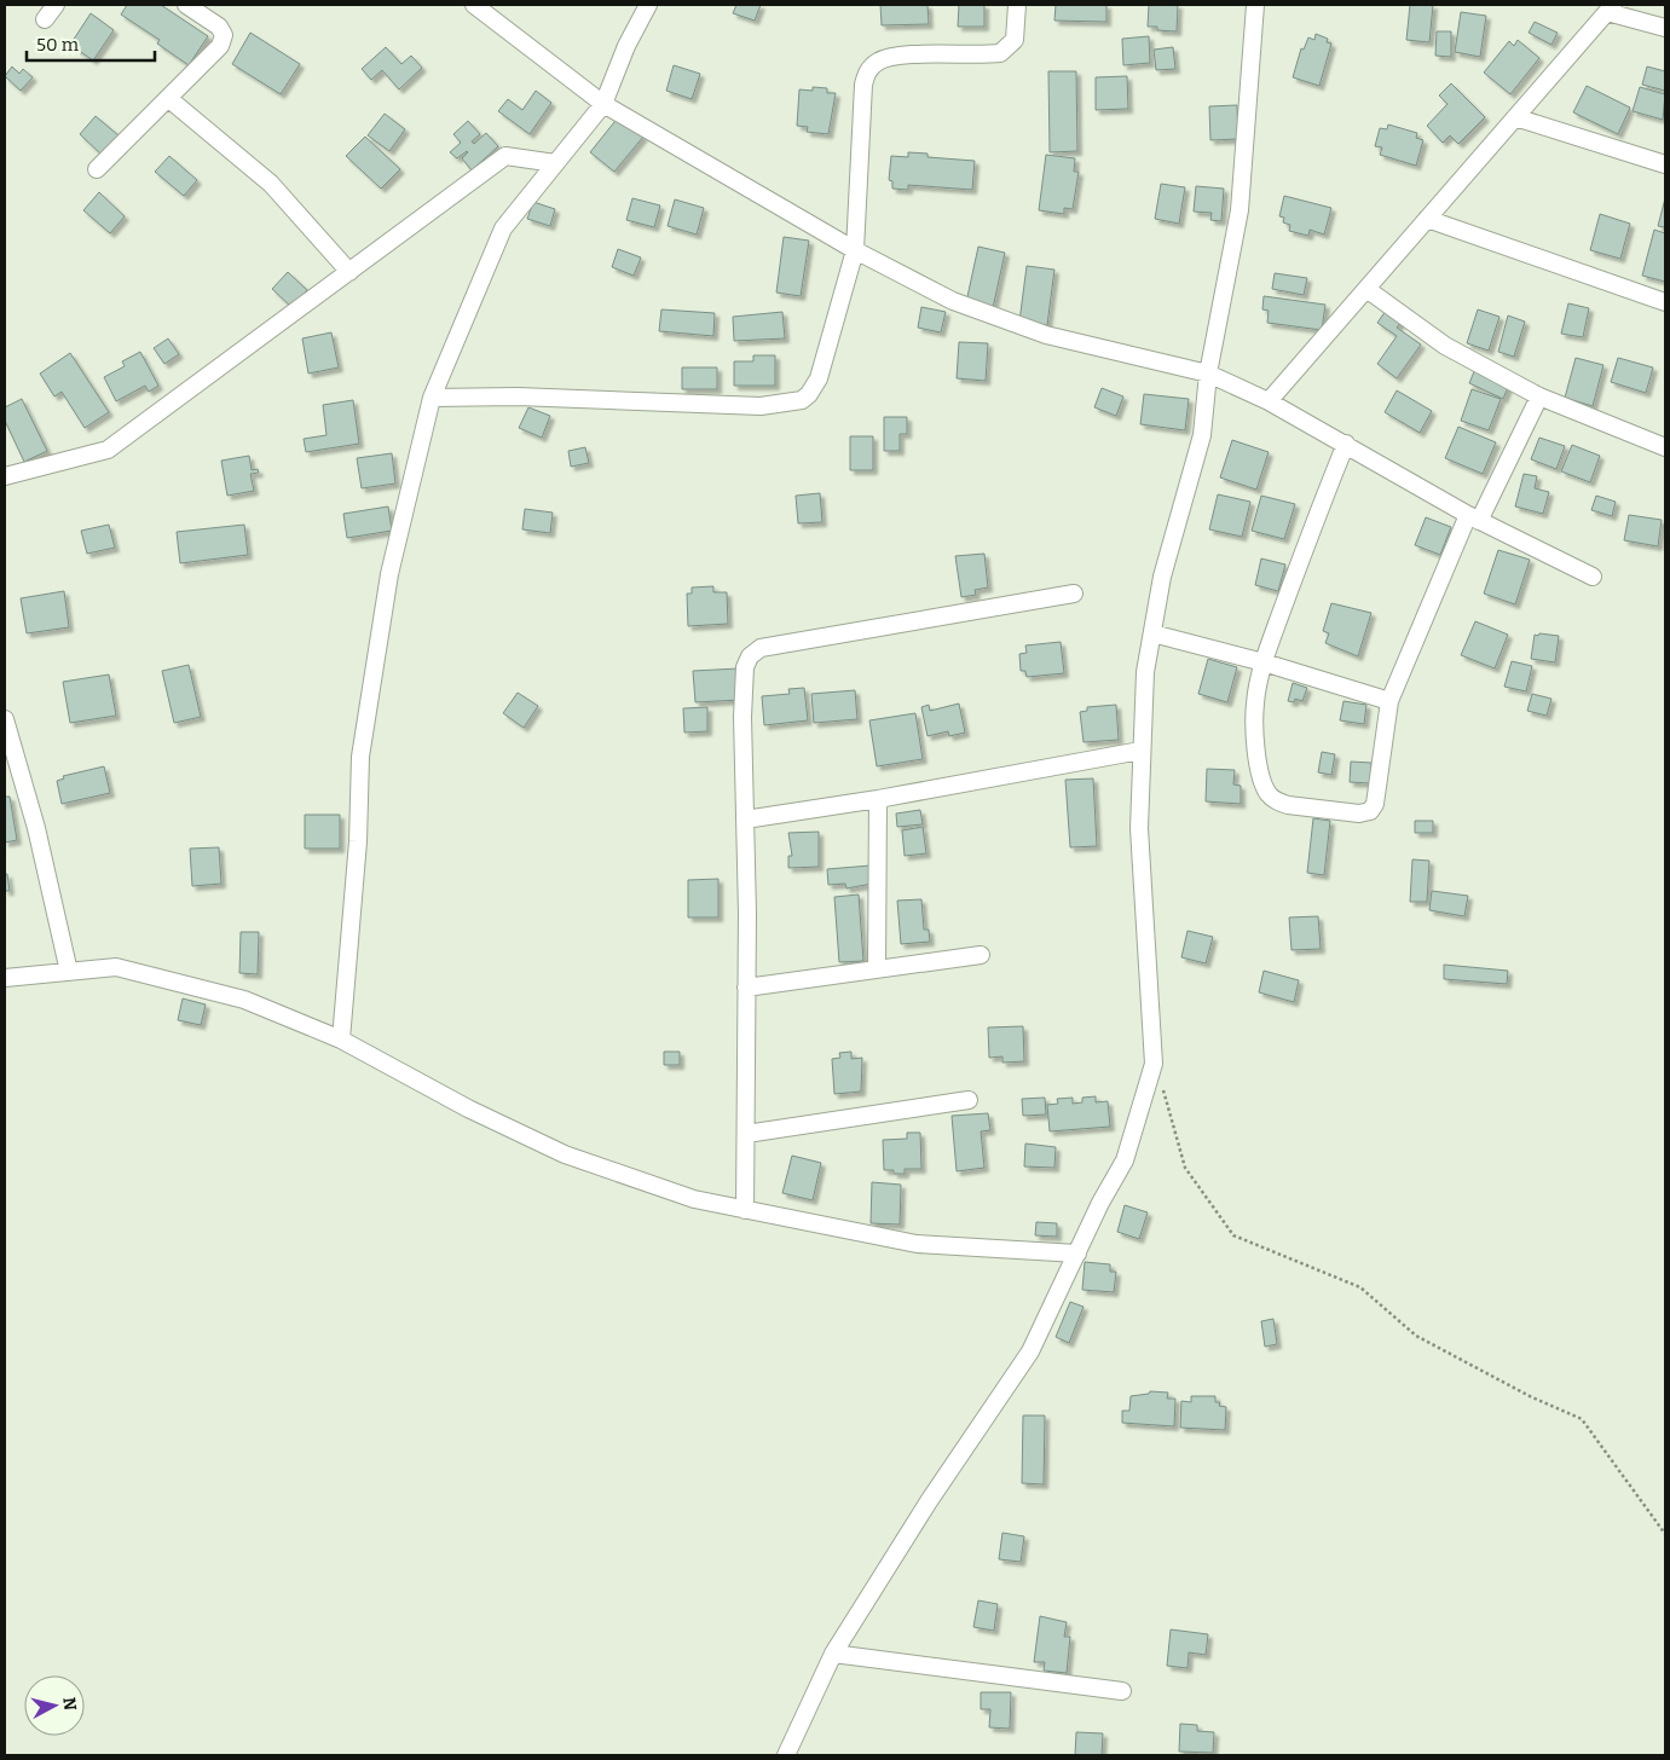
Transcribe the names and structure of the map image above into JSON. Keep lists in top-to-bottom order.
{
  "scale_bar": "50 m",
  "north": "right"
}
